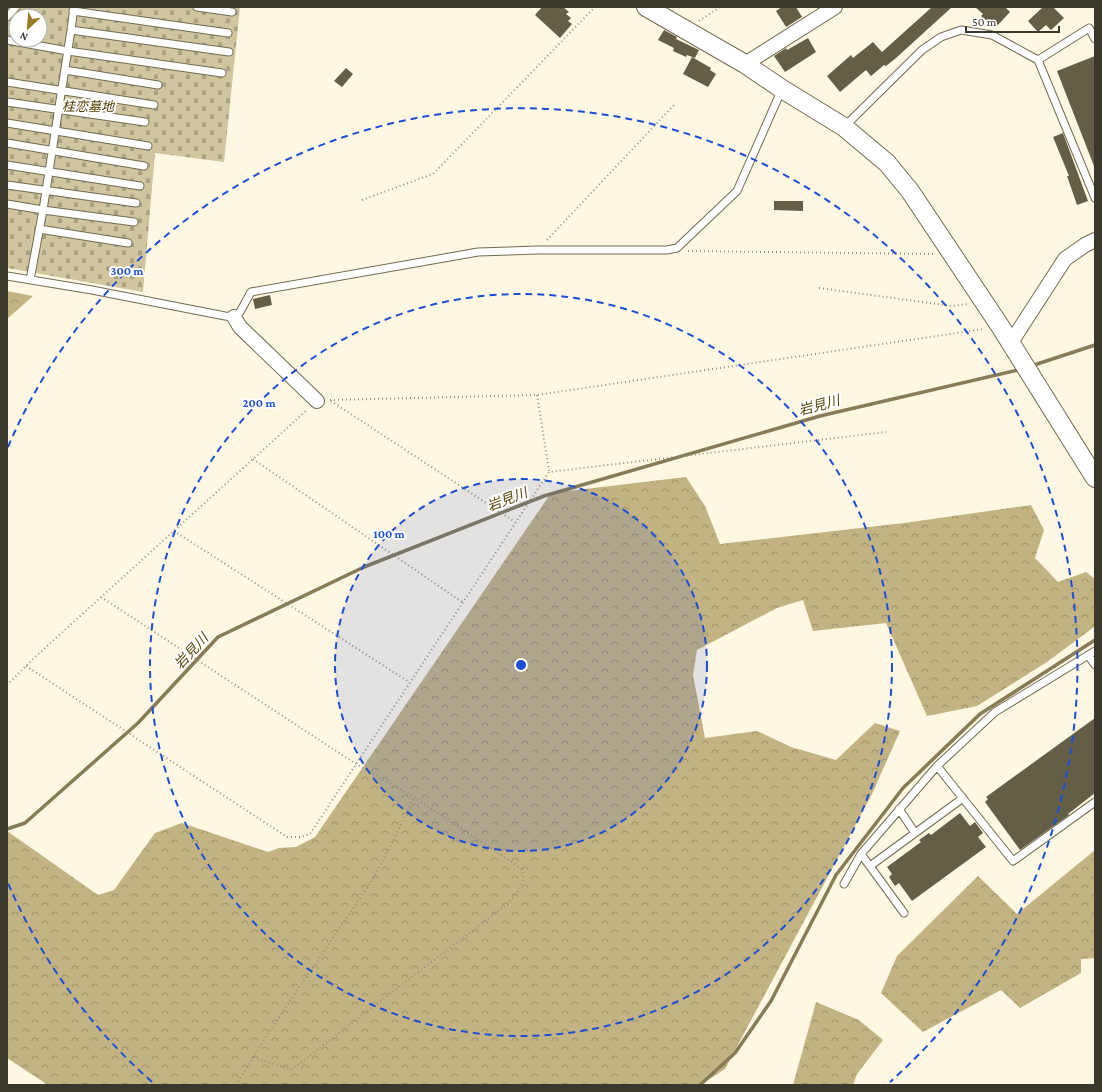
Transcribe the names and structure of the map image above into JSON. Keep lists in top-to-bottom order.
{
  "water": ["岩見川"],
  "parks": ["桂恋墓地"],
  "scale_bar": "50 m",
  "north": "bottom left",
  "rings": ["300 m", "200 m", "100 m"]
}
